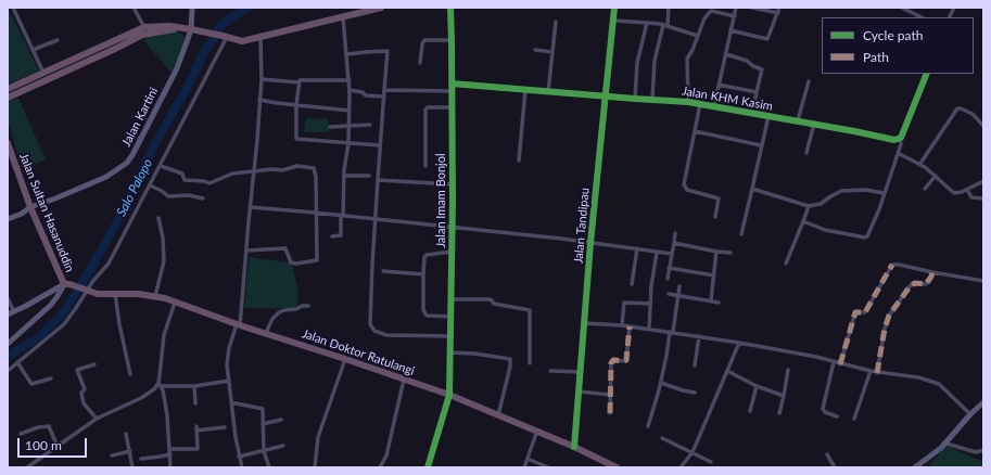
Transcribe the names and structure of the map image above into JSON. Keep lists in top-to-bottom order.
{
  "streets": {
    "highway": ["Jalan Sultan Hasanuddin", "Jalan Doktor Ratulangi"],
    "street": [
      "Jalan KHM Kasim",
      "Jalan Kartini",
      "Jalan Imam Bonjol",
      "Jalan Tandipau"
    ]
  },
  "crossings": [
    ["Jalan KHM Kasim", "Jalan Imam Bonjol"],
    ["Jalan KHM Kasim", "Jalan Tandipau"],
    ["Jalan Kartini", "Jalan Sultan Hasanuddin"],
    ["Jalan Imam Bonjol", "Jalan Doktor Ratulangi"],
    ["Jalan Sultan Hasanuddin", "Jalan Doktor Ratulangi"],
    ["Jalan Tandipau", "Jalan Doktor Ratulangi"]
  ],
  "water": ["Salo Palopo"],
  "legend": ["Cycle path", "Path"],
  "scale_bar": "100 m"
}
